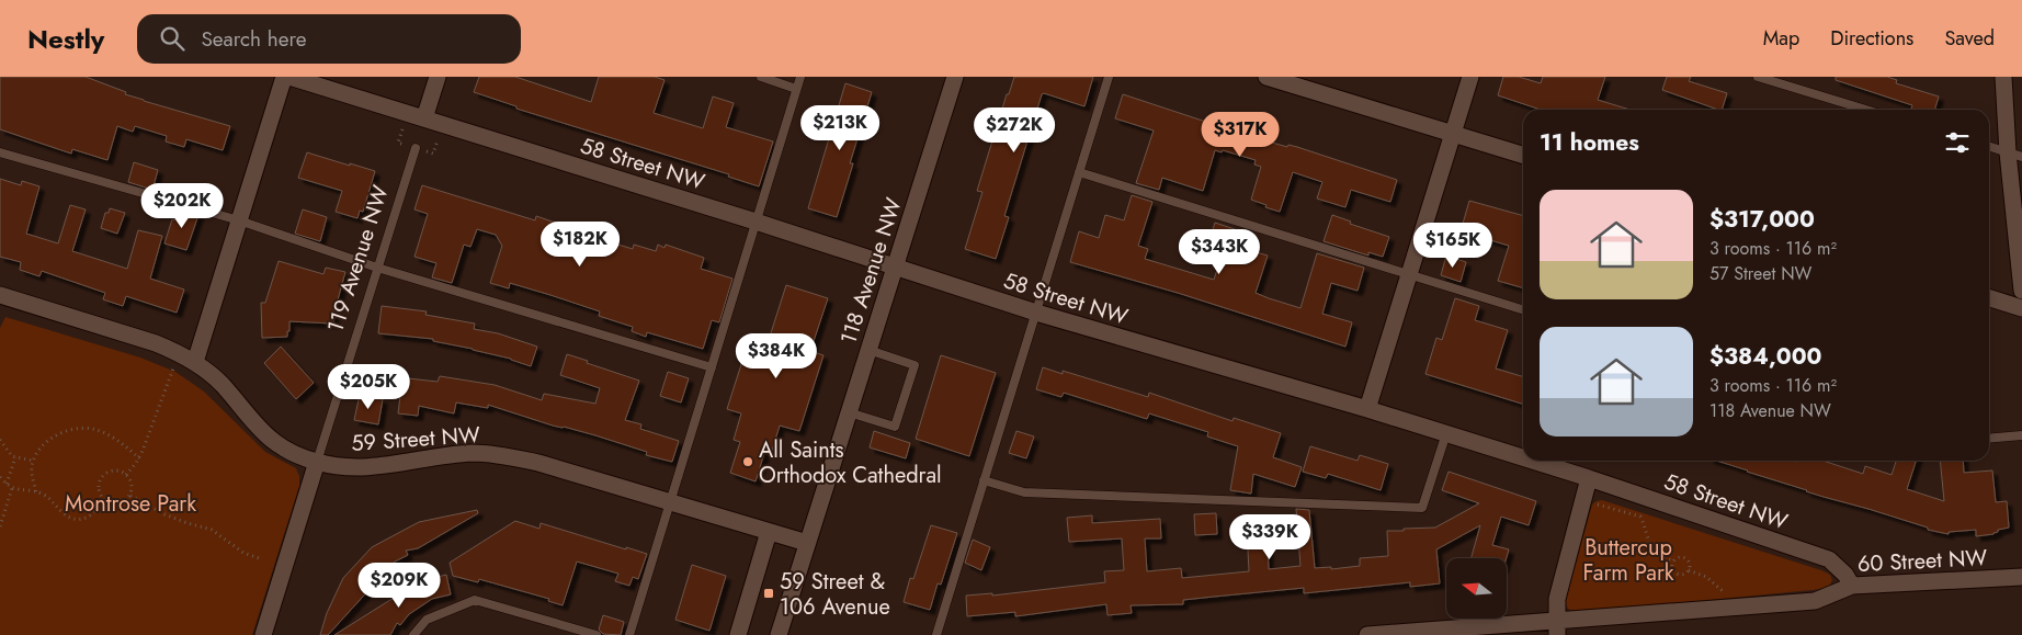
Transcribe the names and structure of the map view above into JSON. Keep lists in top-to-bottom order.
{
  "streets": {
    "street": [
      "58 Street NW",
      "119 Avenue NW",
      "118 Avenue NW",
      "59 Street NW",
      "60 Street NW"
    ]
  },
  "crossings": [
    ["58 Street NW", "118 Avenue NW"],
    ["58 Street NW", "60 Street NW"],
    ["119 Avenue NW", "59 Street NW"],
    ["118 Avenue NW", "59 Street NW"]
  ],
  "parks": ["Montrose Park", "Buttercup Farm Park"],
  "places": {
    "other": ["All Saints Orthodox Cathedral"],
    "transit": ["59 Street & 106 Avenue"]
  },
  "north": "left",
  "page": {
    "header": "Nestly",
    "search": "Search here",
    "nav": ["Map", "Directions", "Saved"],
    "price": [
      "$213K",
      "$272K",
      "$317K",
      "$202K",
      "$182K",
      "$165K",
      "$343K",
      "$384K",
      "$205K",
      "$339K",
      "$209K"
    ],
    "heading": "11 homes",
    "list": [
      {
        "name": "$317,000",
        "note": "3 rooms · 116 m² · 57 Street NW"
      },
      {
        "name": "$384,000",
        "note": "3 rooms · 116 m² · 118 Avenue NW"
      }
    ]
  }
}
